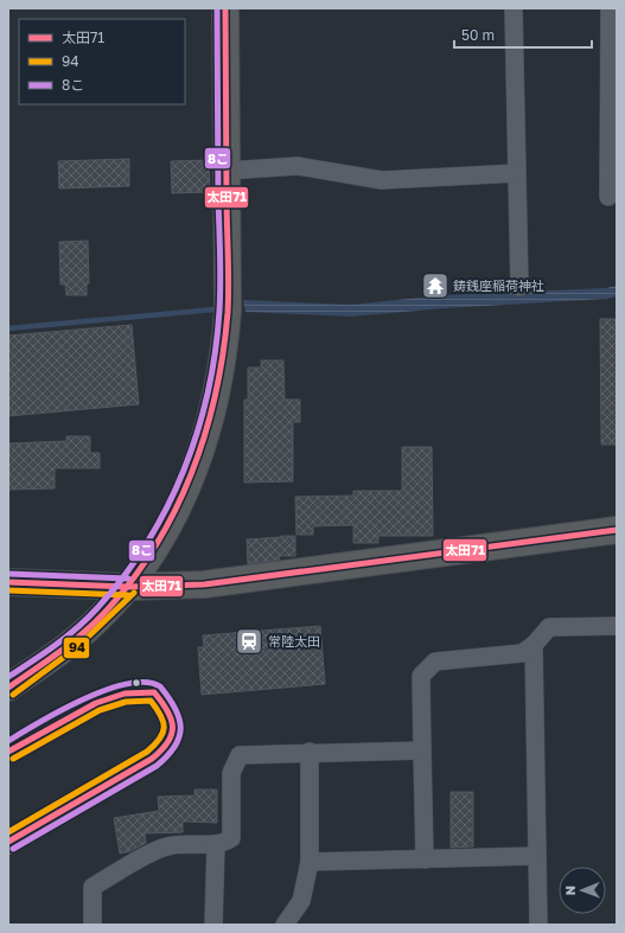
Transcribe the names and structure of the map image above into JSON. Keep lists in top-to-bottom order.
{
  "places": {
    "temple": ["鋳銭座稲荷神社"],
    "station": ["常陸太田"]
  },
  "lines": ["transit line 太田71", "transit line 8こ", "transit line 94"],
  "legend": ["太田71", "94", "8こ"],
  "scale_bar": "50 m",
  "north": "left"
}
